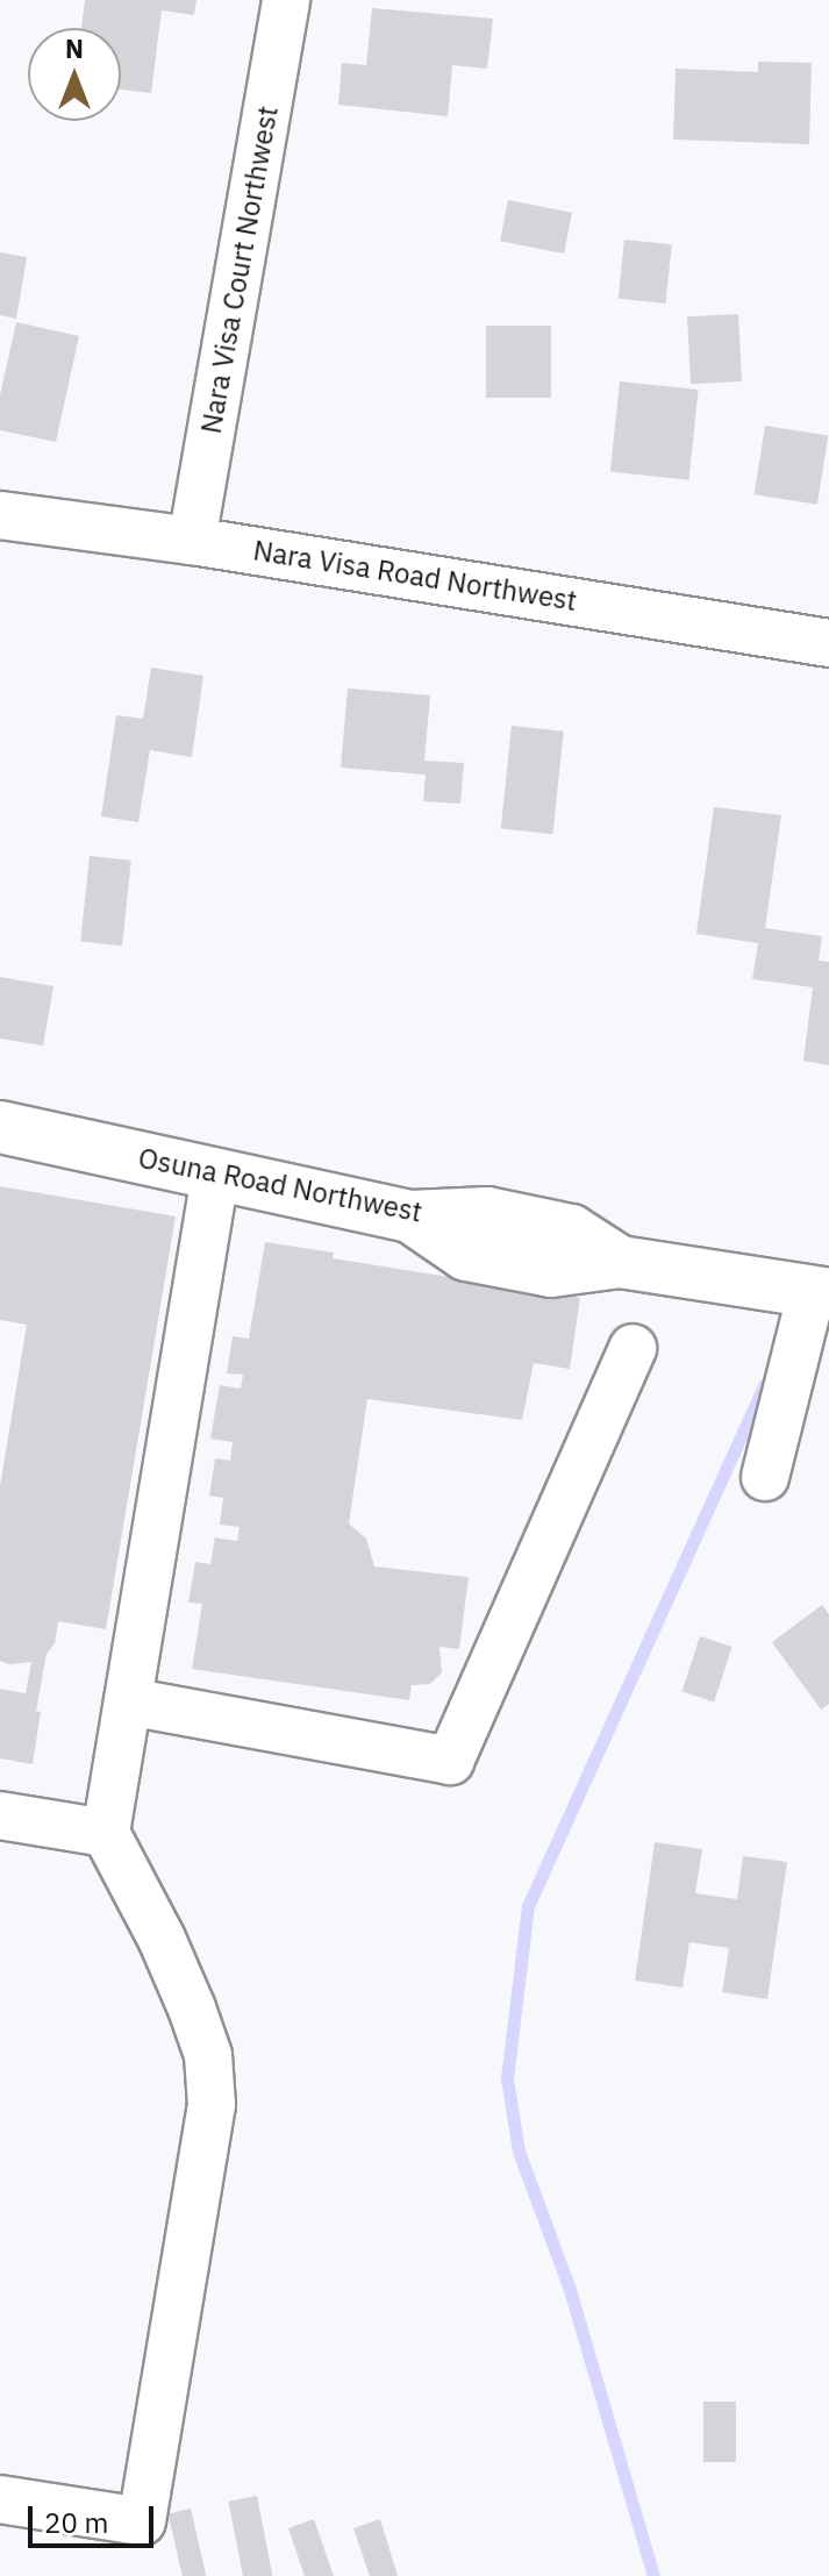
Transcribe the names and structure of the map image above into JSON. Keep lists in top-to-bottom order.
{
  "streets": {
    "main road": ["Osuna Road Northwest"],
    "street": ["Nara Visa Court Northwest", "Nara Visa Road Northwest"]
  },
  "crossings": [
    ["Nara Visa Court Northwest", "Nara Visa Road Northwest"]
  ],
  "scale_bar": "20 m",
  "north": "top"
}
